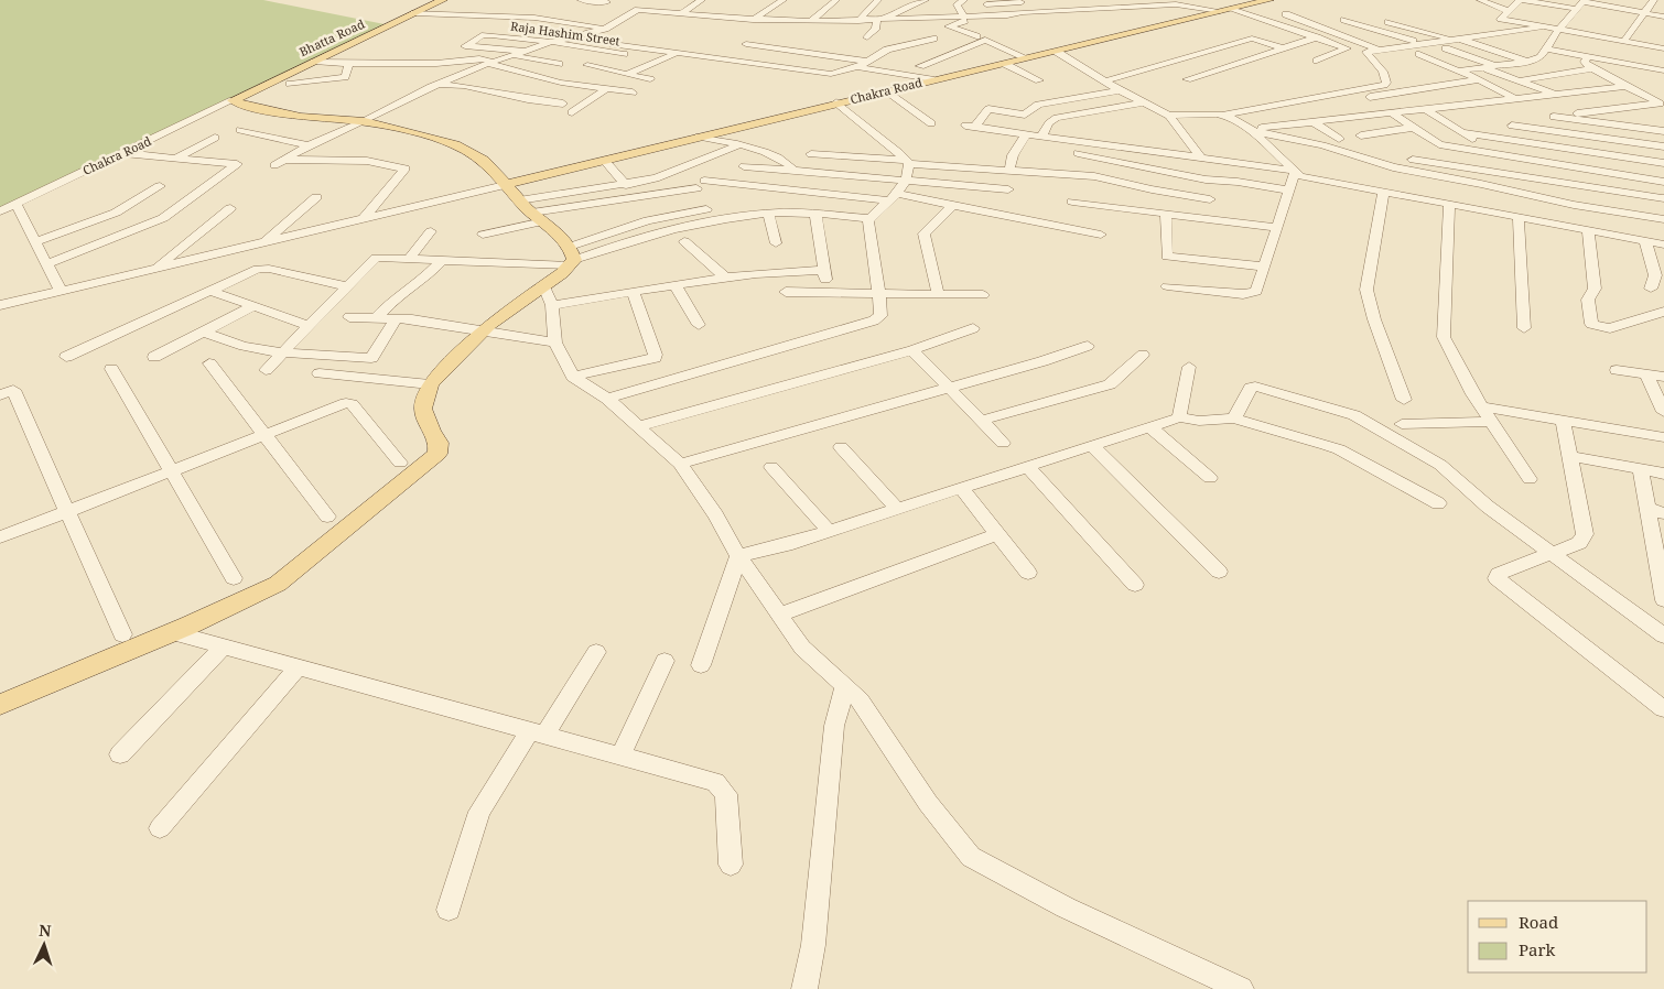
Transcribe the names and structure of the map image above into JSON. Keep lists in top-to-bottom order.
{
  "streets": {
    "main road": ["Bhatta Road", "Chakra Road"],
    "street": ["Raja Hashim Street"]
  },
  "crossings": [
    ["Bhatta Road", "Chakra Road"]
  ],
  "legend": ["Road", "Park"],
  "north": "top"
}
